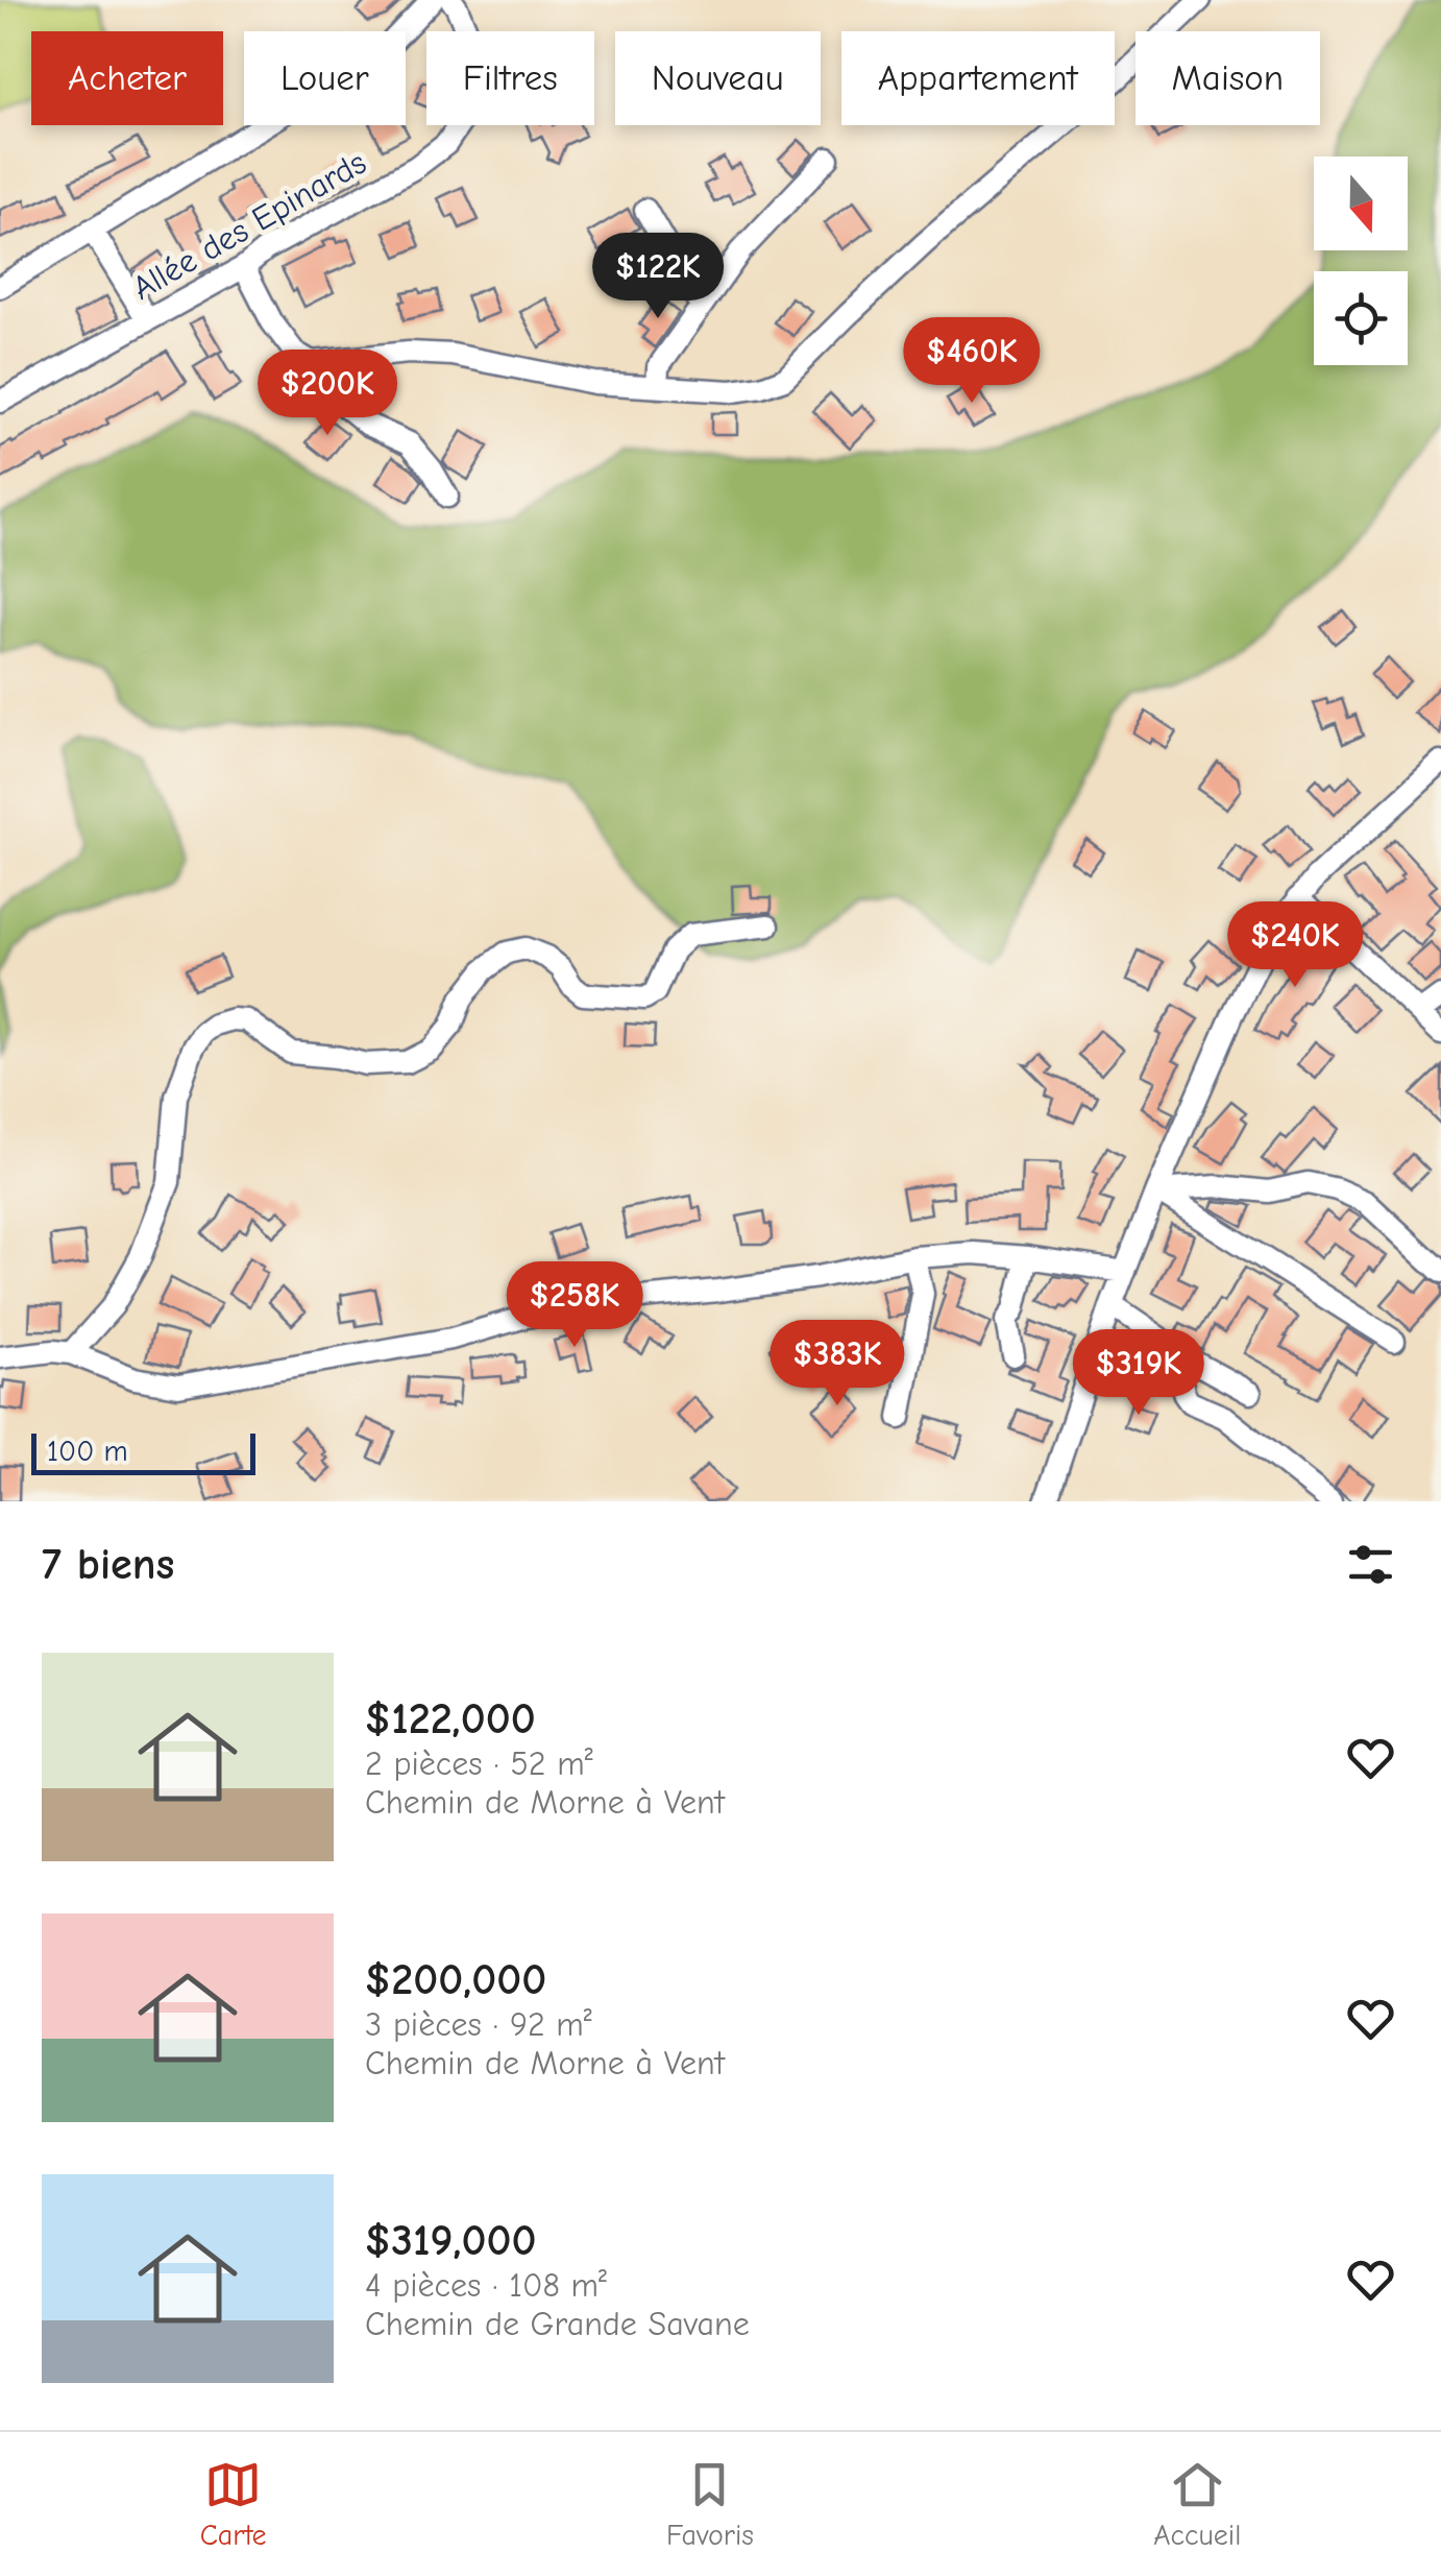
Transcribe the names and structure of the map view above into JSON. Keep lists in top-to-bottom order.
{
  "streets": {
    "street": ["Allée des Epinards"]
  },
  "scale_bar": "100 m",
  "north": "bottom",
  "page": {
    "chip": [
      "Acheter",
      "Louer",
      "Filtres",
      "Nouveau",
      "Appartement",
      "Maison"
    ],
    "price": [
      "$122K",
      "$460K",
      "$200K",
      "$240K",
      "$258K",
      "$383K",
      "$319K"
    ],
    "scale": "100 m",
    "heading": "7 biens",
    "list": [
      {
        "name": "$122,000",
        "note": "2 pièces · 52 m² · Chemin de Morne à Vent"
      },
      {
        "name": "$200,000",
        "note": "3 pièces · 92 m² · Chemin de Morne à Vent"
      },
      {
        "name": "$319,000",
        "note": "4 pièces · 108 m² · Chemin de Grande Savane"
      }
    ],
    "tabs": ["Carte", "Favoris", "Accueil"]
  }
}
